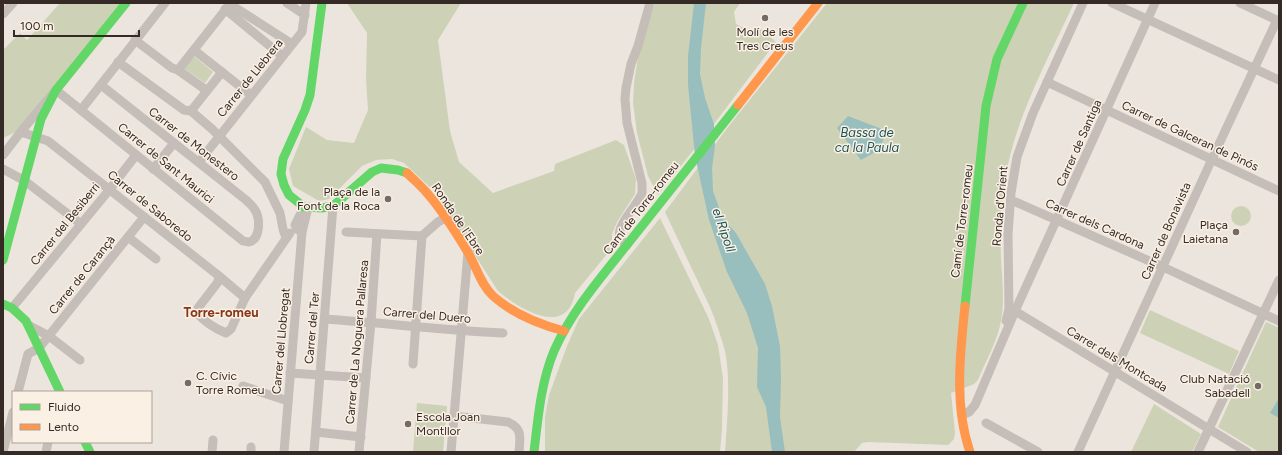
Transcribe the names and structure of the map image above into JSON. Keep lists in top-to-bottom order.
{
  "streets": {
    "street": [
      "Carrer de Llebrera",
      "Carrer de Galceran de Pinós",
      "Carrer de Santiga",
      "Carrer de Monestero",
      "Carrer de Sant Maurici",
      "Carrer de Saboredo",
      "Ronda d'Orient",
      "Camí de Torre-romeu",
      "Ronda de l'Ebre",
      "Carrer del Besiberri",
      "Carrer dels Cardona",
      "Carrer de Bonavista",
      "Carrer de Carançà",
      "Carrer del Duero",
      "Carrer del Ter",
      "Carrer del Llobregat",
      "Carrer de La Noguera Pallaresa",
      "Carrer dels Montcada"
    ]
  },
  "crossings": [
    ["Carrer de Llebrera", "Carrer de Monestero"],
    ["Carrer de Galceran de Pinós", "Carrer de Santiga"],
    ["Carrer de Galceran de Pinós", "Ronda d'Orient"],
    ["Carrer de Galceran de Pinós", "Carrer de Bonavista"],
    ["Carrer de Santiga", "Ronda d'Orient"],
    ["Carrer de Santiga", "Camí de Torre-romeu"],
    ["Carrer de Santiga", "Carrer dels Cardona"],
    ["Carrer de Santiga", "Carrer dels Montcada"],
    ["Carrer de Monestero", "Carrer de Sant Maurici"],
    ["Carrer de Sant Maurici", "Carrer del Besiberri"],
    ["Carrer de Saboredo", "Carrer del Besiberri"],
    ["Carrer de Saboredo", "Carrer de Carançà"],
    ["Ronda d'Orient", "Carrer dels Cardona"],
    ["Camí de Torre-romeu", "Ronda de l'Ebre"],
    ["Ronda de l'Ebre", "Carrer del Ter"],
    ["Carrer dels Cardona", "Carrer de Bonavista"],
    ["Carrer de Bonavista", "Carrer dels Montcada"],
    ["Carrer del Duero", "Carrer del Ter"],
    ["Carrer del Duero", "Carrer de La Noguera Pallaresa"]
  ],
  "districts": ["Torre-romeu"],
  "water": ["Bassa de ca la Paula", "el Ripoll"],
  "places": [
    "Molí de les Tres Creus",
    "Plaça de la Font de la Roca",
    "Plaça Laietana",
    "C. Cívic Torre Romeu",
    "Club Natació Sabadell",
    "Escola Joan Montllor"
  ],
  "legend": ["Fluido", "Lento"],
  "scale_bar": "100 m"
}
